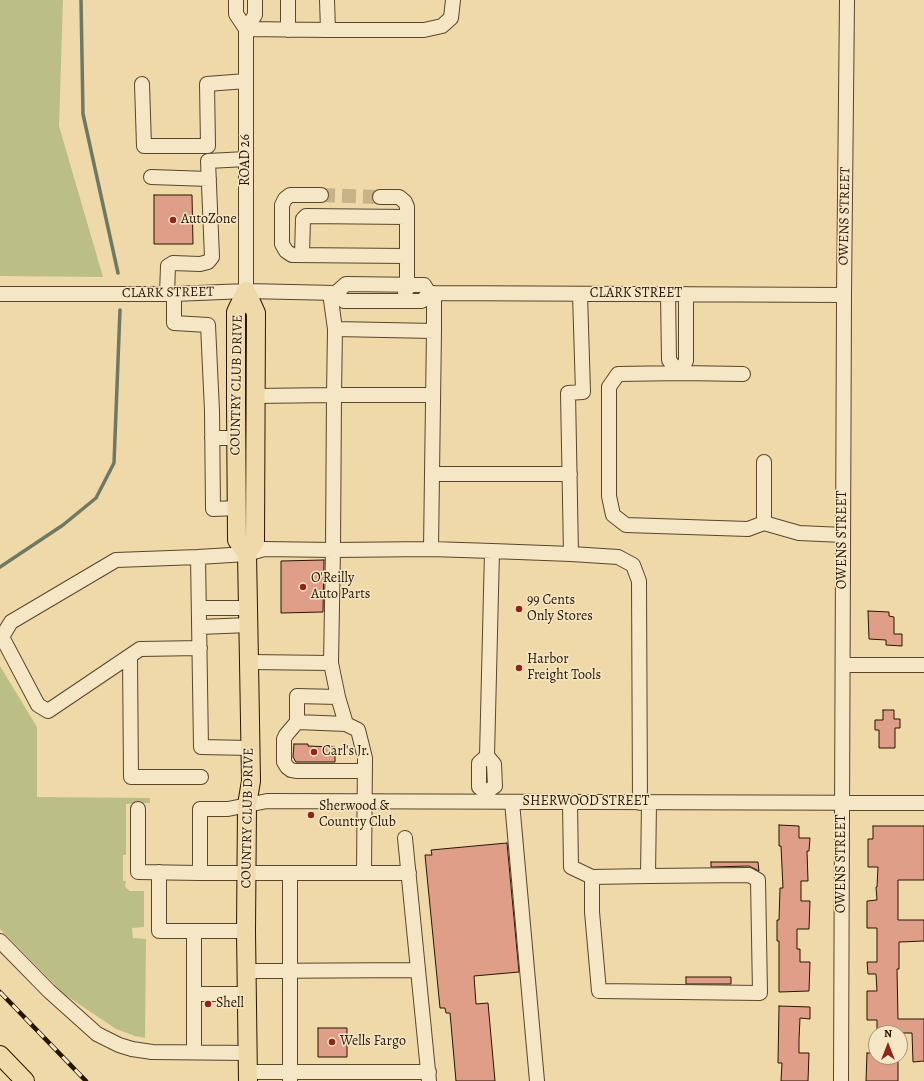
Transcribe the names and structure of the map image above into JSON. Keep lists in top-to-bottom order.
{
  "streets": {
    "main road": ["COUNTRY CLUB DRIVE"],
    "street": [
      "ROAD 26",
      "OWENS STREET",
      "CLARK STREET",
      "SHERWOOD STREET"
    ]
  },
  "crossings": [
    ["ROAD 26", "CLARK STREET"],
    ["ROAD 26", "COUNTRY CLUB DRIVE"],
    ["OWENS STREET", "CLARK STREET"],
    ["OWENS STREET", "SHERWOOD STREET"],
    ["CLARK STREET", "COUNTRY CLUB DRIVE"],
    ["COUNTRY CLUB DRIVE", "SHERWOOD STREET"]
  ],
  "places": [
    "AutoZone",
    "O'Reilly Auto Parts",
    "99 Cents Only Stores",
    "Harbor Freight Tools",
    "Carl's Jr.",
    "Sherwood & Country Club",
    "Shell",
    "Wells Fargo"
  ],
  "north": "top"
}
